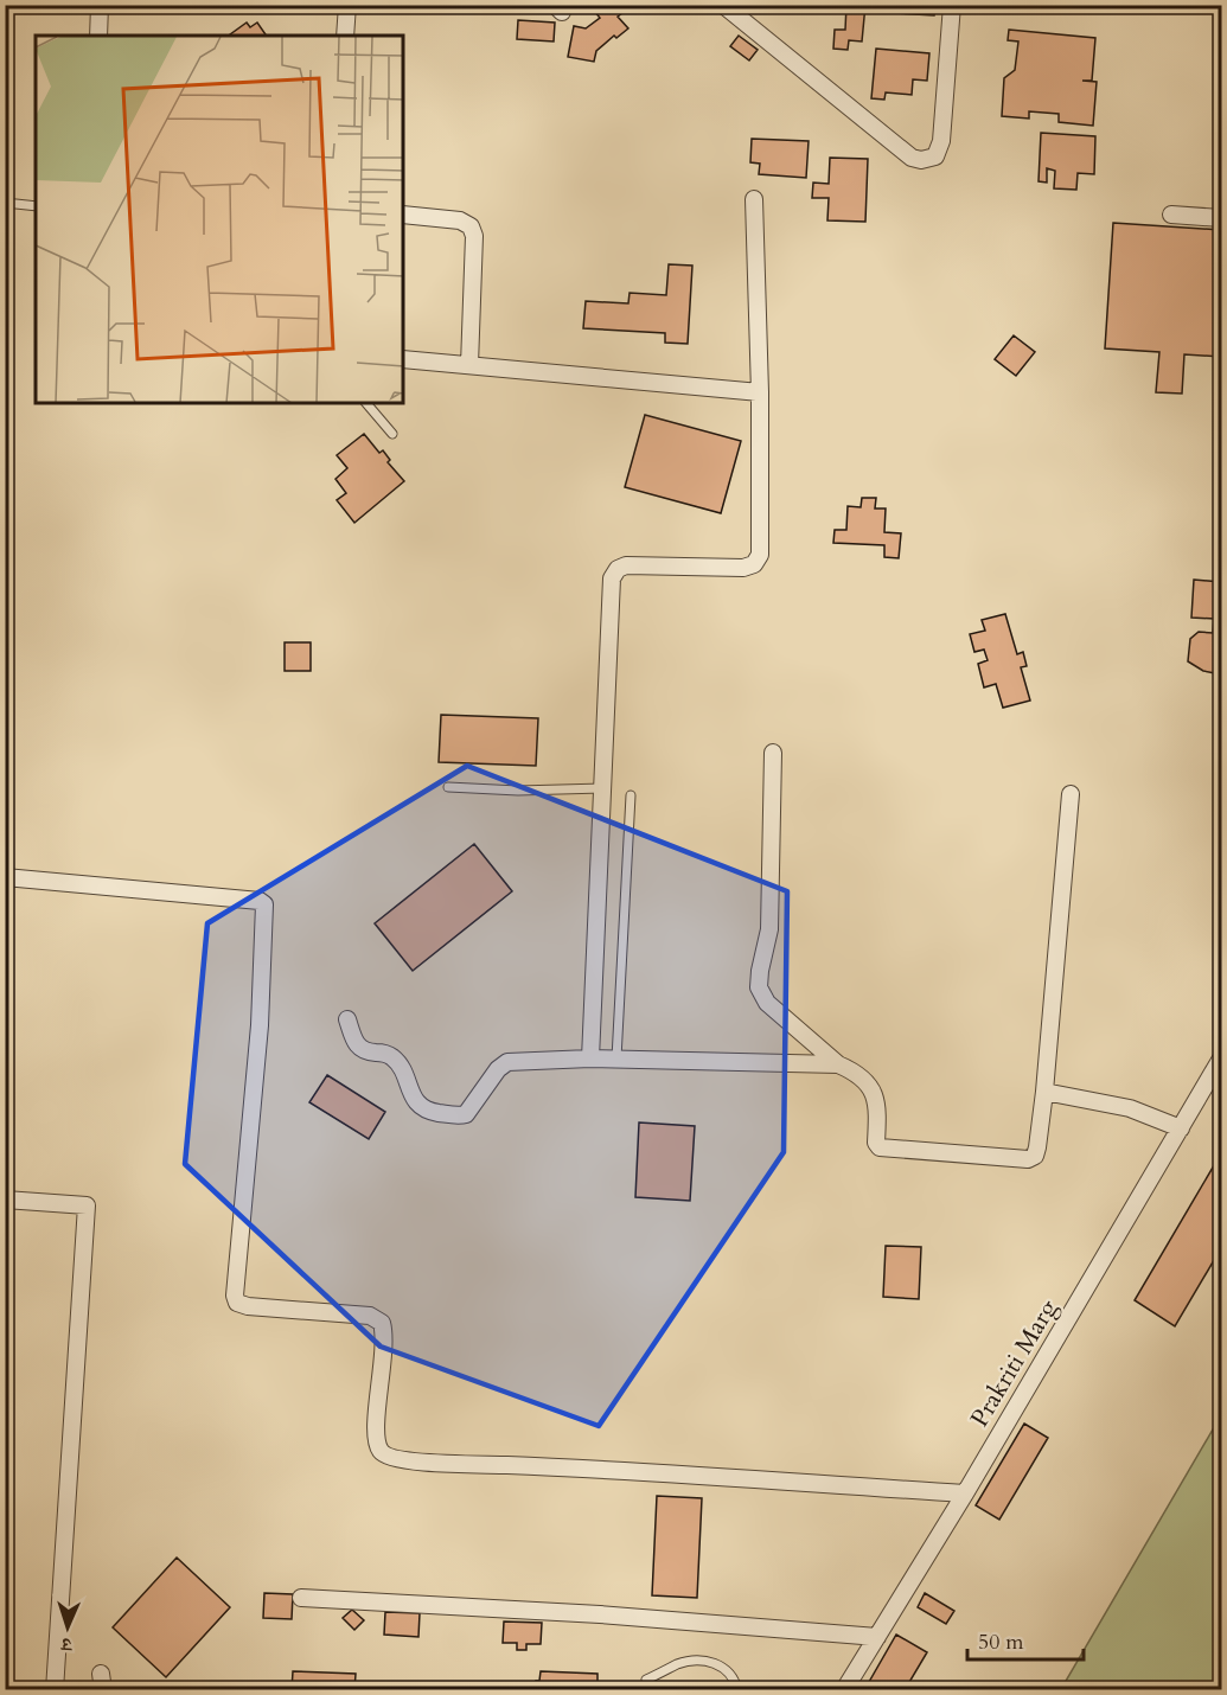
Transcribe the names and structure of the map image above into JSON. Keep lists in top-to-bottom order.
{
  "streets": {
    "street": ["Prakriti Marg"]
  },
  "scale_bar": "50 m",
  "north": "bottom"
}
